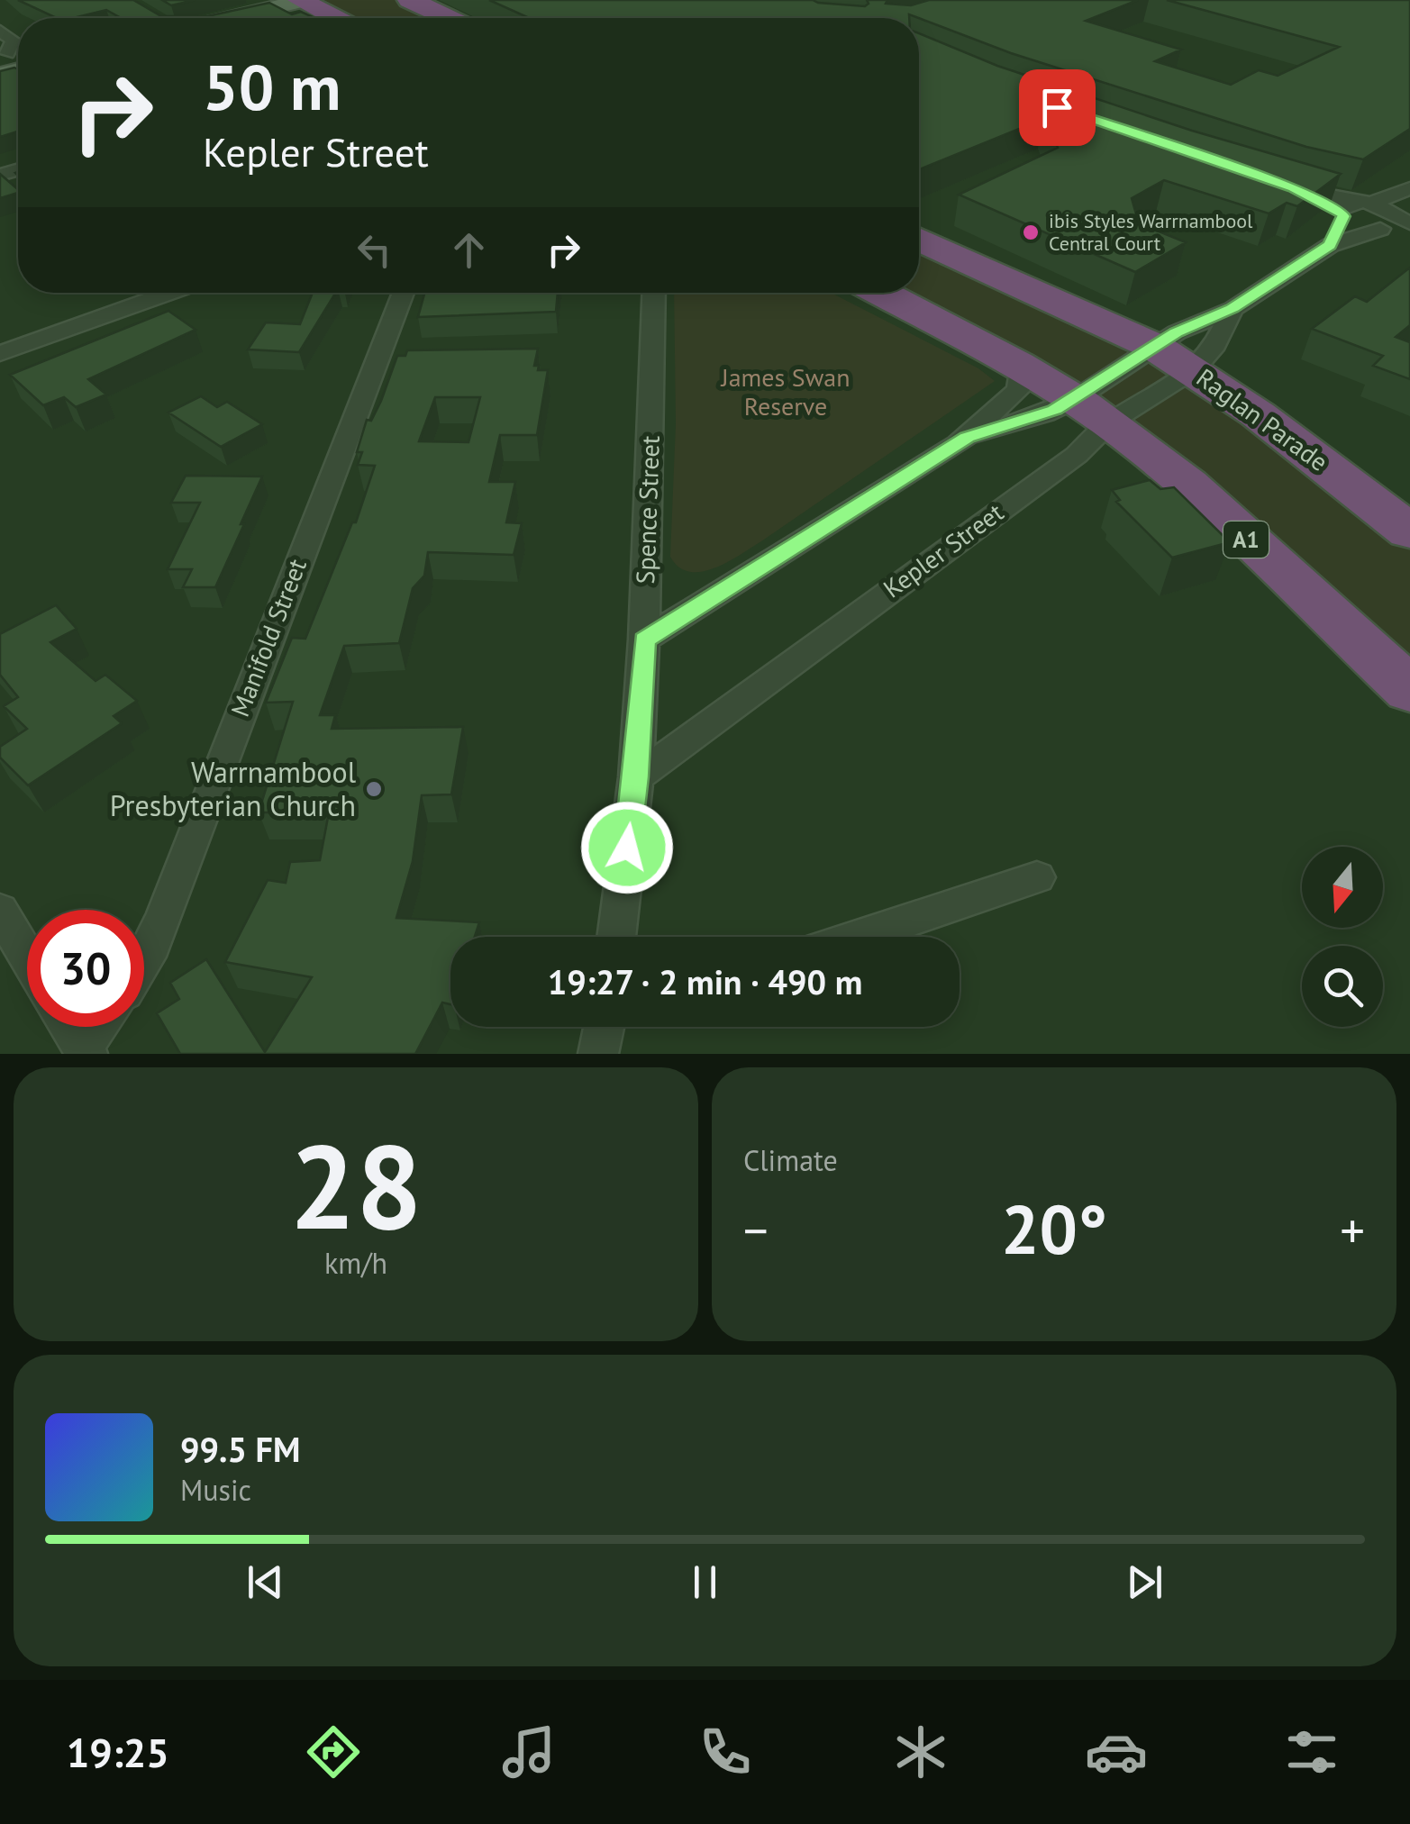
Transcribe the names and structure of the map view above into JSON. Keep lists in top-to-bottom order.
{
  "streets": {
    "highway": ["Raglan Parade", "A1"],
    "street": ["Spence Street", "Kepler Street", "Manifold Street"]
  },
  "crossings": [
    ["Raglan Parade", "Kepler Street"],
    ["Spence Street", "Kepler Street"],
    ["A1", "Kepler Street"]
  ],
  "parks": ["James Swan Reserve"],
  "places": ["ibis Styles Warrnambool Central Court", "Warrnambool Presbyterian Church"],
  "north": "bottom",
  "page": {
    "turn": ["50 m", "Kepler Street"],
    "limit": "30",
    "trip": "19:27 · 2 min · 490 m",
    "tile": [
      ["28", "km/h"],
      "Climate"
    ],
    "heat": ["−", "20°", "+"],
    "song": ["99.5 FM", "Music"],
    "tabs": "19:25"
  }
}
